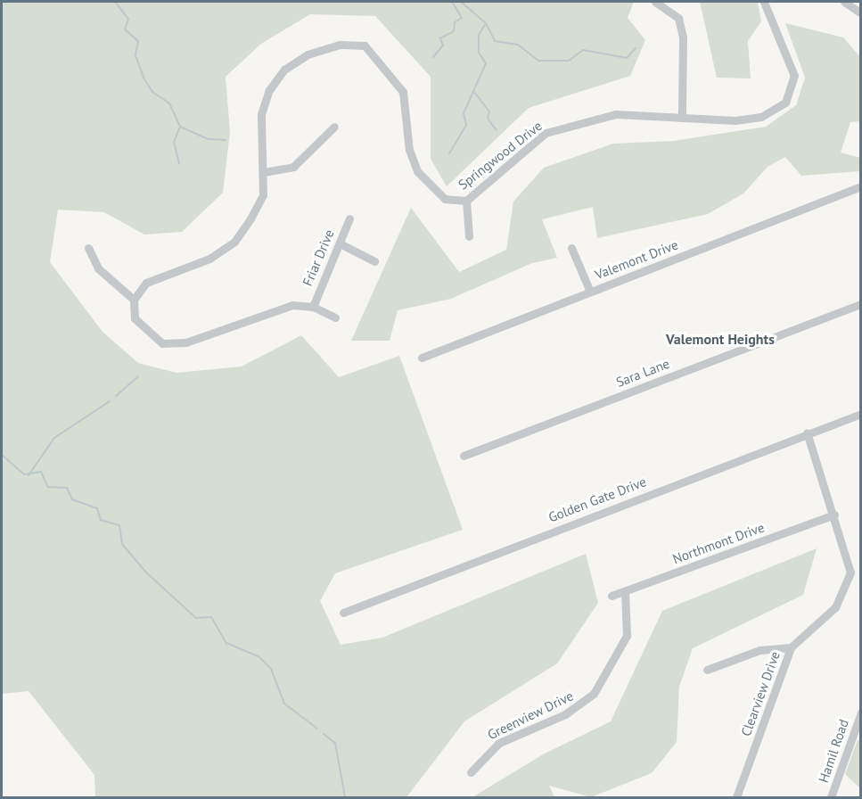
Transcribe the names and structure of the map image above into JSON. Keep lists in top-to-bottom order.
{
  "streets": {
    "street": [
      "Springwood Drive",
      "Friar Drive",
      "Valemont Drive",
      "Sara Lane",
      "Golden Gate Drive",
      "Northmont Drive",
      "Clearview Drive",
      "Greenview Drive",
      "Hamil Road"
    ]
  },
  "crossings": [
    ["Northmont Drive", "Greenview Drive"]
  ],
  "districts": ["Valemont Heights"]
}
